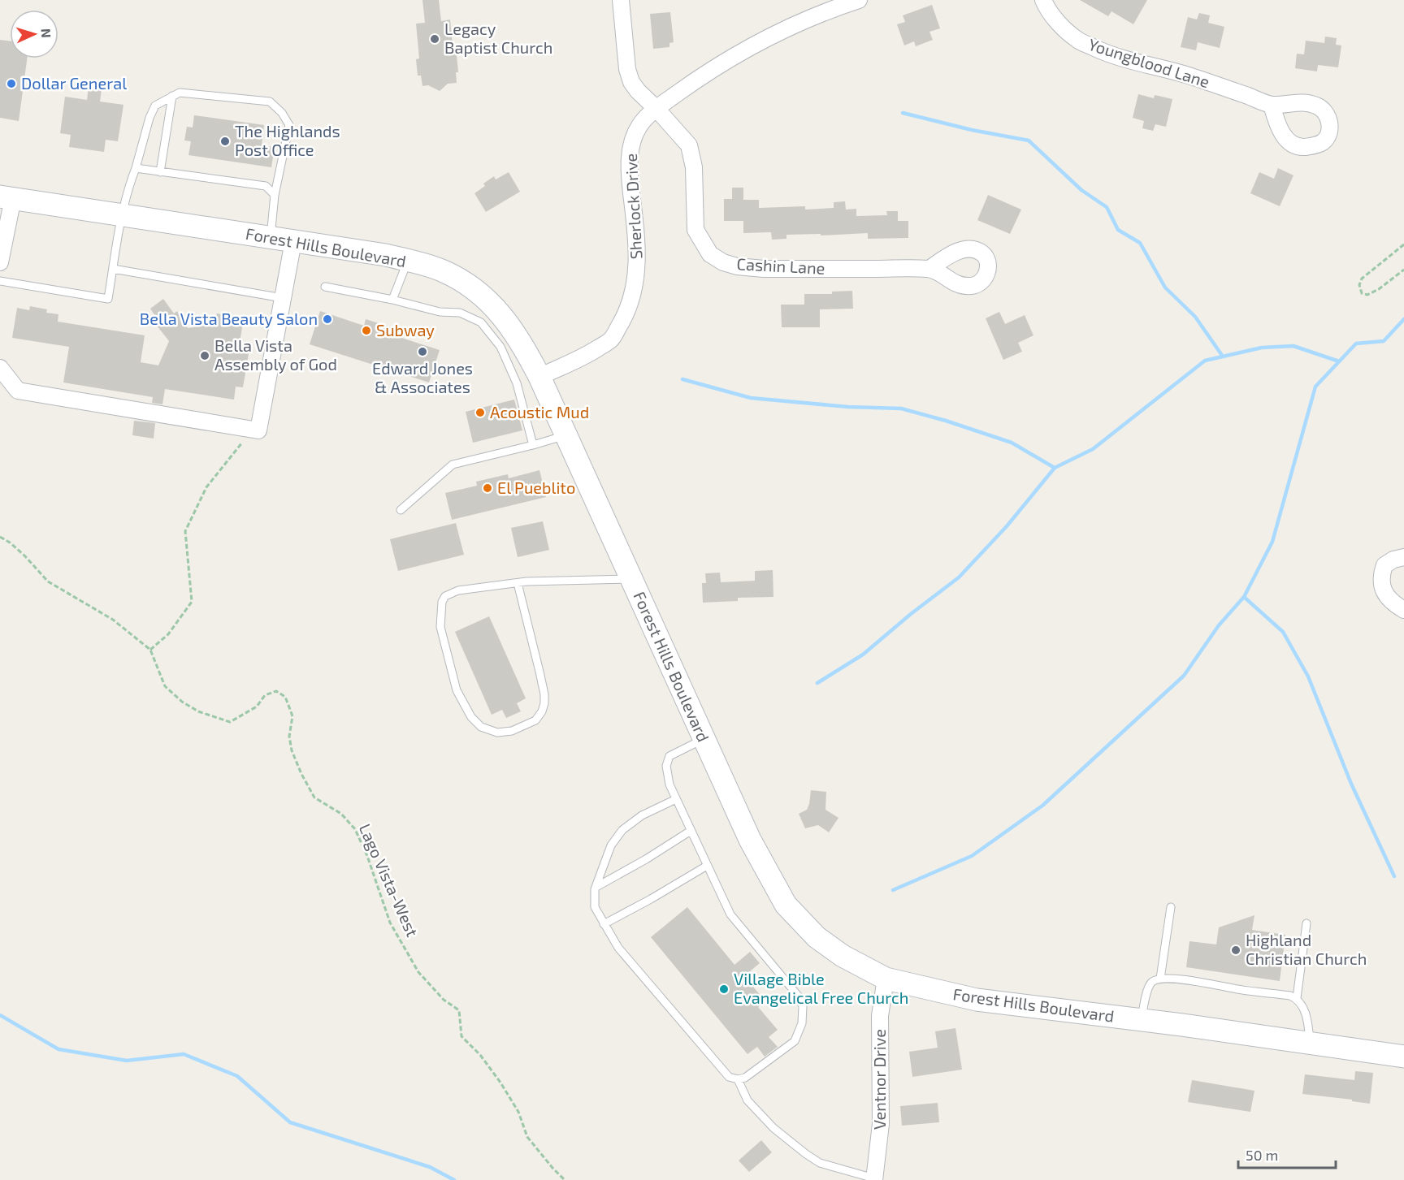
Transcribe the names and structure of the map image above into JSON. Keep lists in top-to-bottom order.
{
  "streets": {
    "main road": ["Forest Hills Boulevard"],
    "street": [
      "Youngblood Lane",
      "Sherlock Drive",
      "Cashin Lane",
      "Ventnor Drive"
    ],
    "path": ["Lago Vista-West"]
  },
  "crossings": [
    ["Sherlock Drive", "Forest Hills Boulevard"],
    ["Sherlock Drive", "Cashin Lane"],
    ["Forest Hills Boulevard", "Ventnor Drive"]
  ],
  "places": [
    "Legacy Baptist Church",
    "Dollar General",
    "The Highlands Post Office",
    "Bella Vista Beauty Salon",
    "Subway",
    "Edward Jones & Associates",
    "Bella Vista Assembly of God",
    "Acoustic Mud",
    "El Pueblito",
    "Highland Christian Church",
    "Village Bible Evangelical Free Church"
  ],
  "scale_bar": "50 m",
  "north": "right"
}
